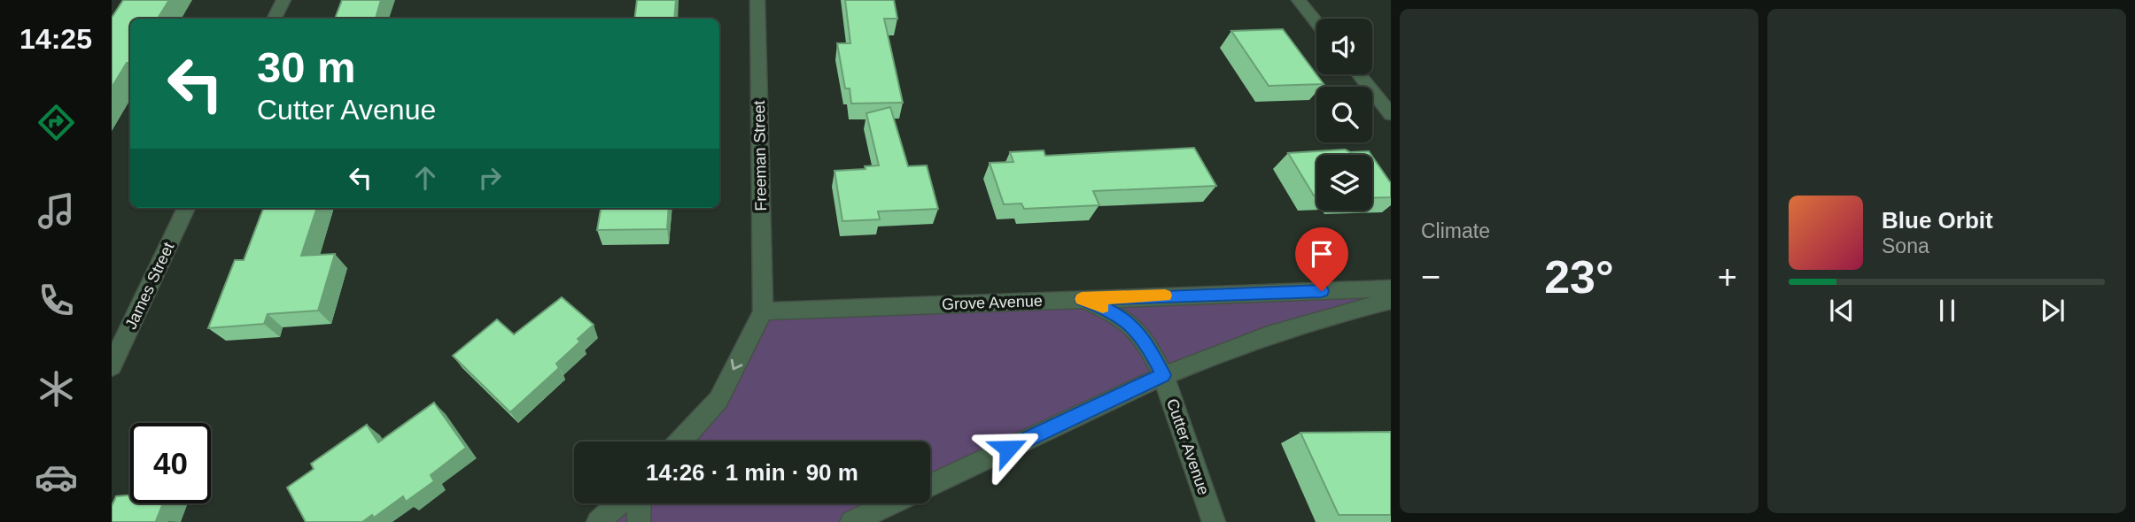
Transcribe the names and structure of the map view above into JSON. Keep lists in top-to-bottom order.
{
  "streets": {
    "street": [
      "Freeman Street",
      "James Street",
      "Grove Avenue",
      "Cutter Avenue"
    ]
  },
  "crossings": [
    ["Freeman Street", "Grove Avenue"],
    ["Grove Avenue", "Cutter Avenue"]
  ],
  "page": {
    "tabs": "14:25",
    "tile": "Climate",
    "turn": ["30 m", "Cutter Avenue"],
    "song": ["Blue Orbit", "Sona"],
    "heat": ["−", "23°", "+"],
    "limit": "40",
    "trip": "14:26 · 1 min · 90 m"
  }
}
